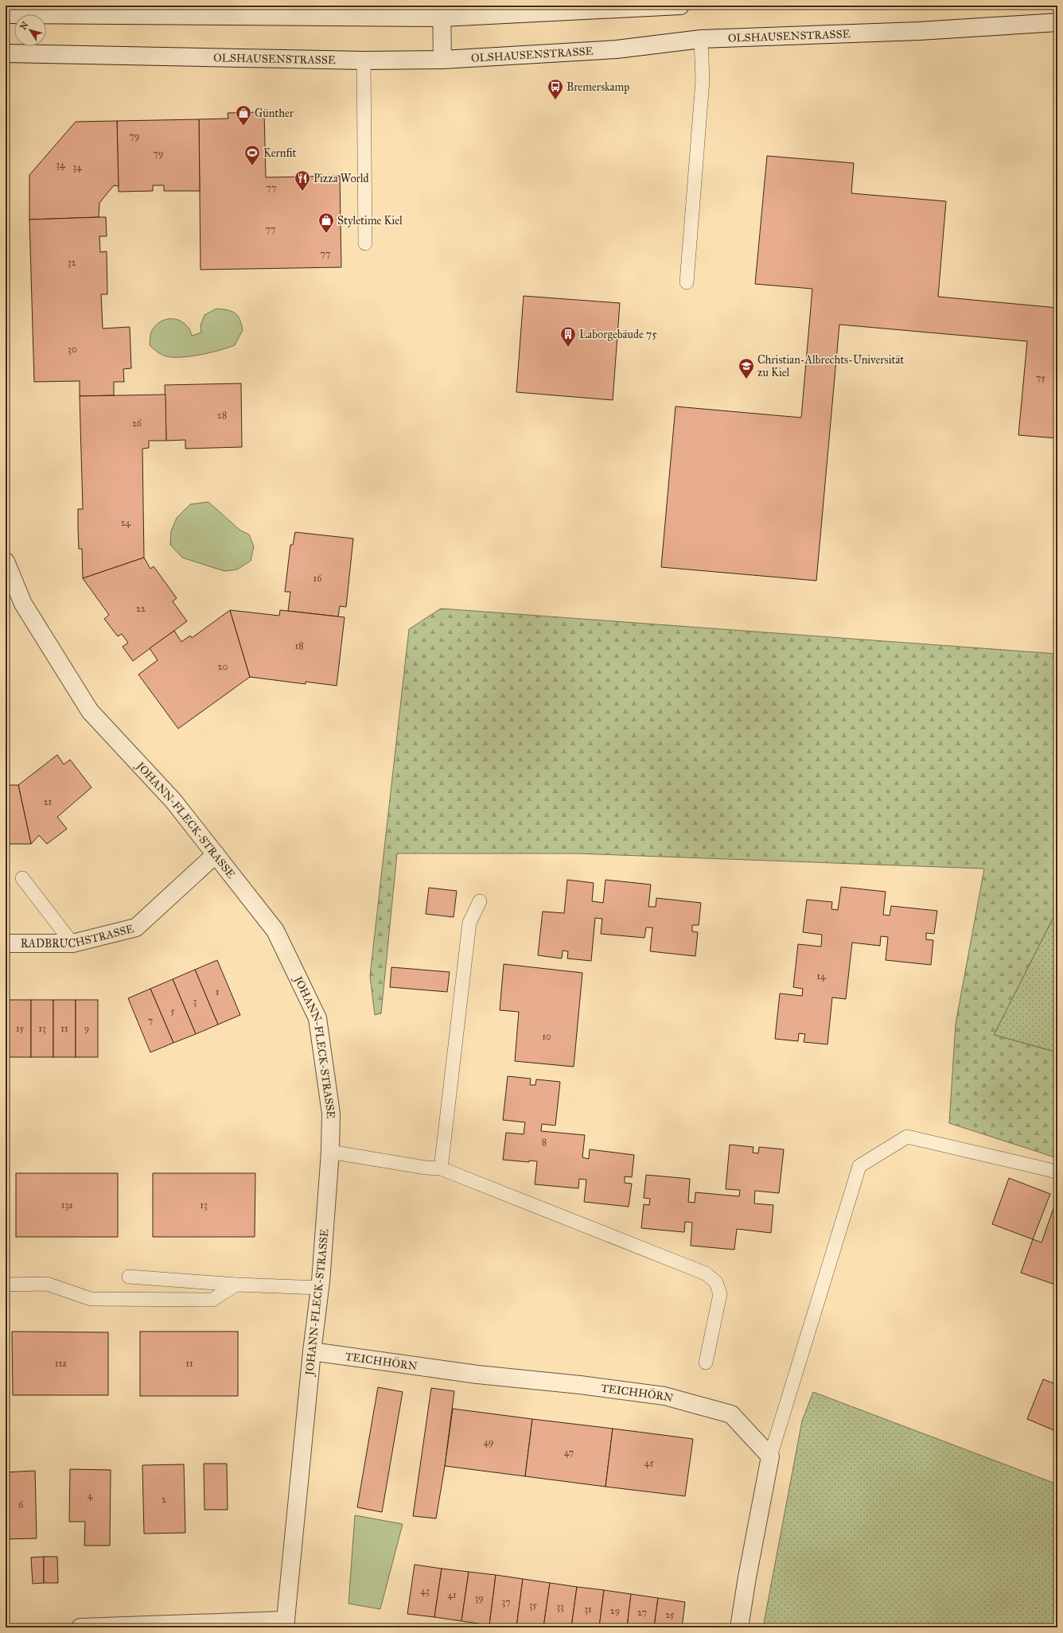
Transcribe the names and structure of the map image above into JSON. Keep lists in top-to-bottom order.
{
  "streets": {
    "street": [
      "OLSHAUSENSTRASSE",
      "JOHANN-FLECK-STRASSE",
      "RADBRUCHSTRASSE",
      "TEICHHÖRN"
    ]
  },
  "crossings": [
    ["JOHANN-FLECK-STRASSE", "RADBRUCHSTRASSE"],
    ["JOHANN-FLECK-STRASSE", "TEICHHÖRN"]
  ],
  "places": {
    "bus stop": ["Bremerskamp"],
    "shop": ["Günther", "Styletime Kiel"],
    "sports": ["Kernfit"],
    "restaurant": ["Pizza World"],
    "building": ["Laborgebäude 75"],
    "school or university": ["Christian-Albrechts-Universität zu Kiel"]
  },
  "house_numbers": [
    "79",
    "79",
    "34",
    "34",
    "77",
    "77",
    "77",
    "32",
    "30",
    "75",
    "28",
    "26",
    "24",
    "16",
    "22",
    "18",
    "20",
    "21",
    "14",
    "1",
    "3",
    "5",
    "7",
    "15",
    "13",
    "11",
    "9",
    "10",
    "8",
    "13a",
    "13",
    "11a",
    "11",
    "49",
    "47",
    "45",
    "4",
    "2",
    "6",
    "43",
    "41",
    "39",
    "37",
    "35",
    "33",
    "31",
    "29",
    "27",
    "25"
  ],
  "north": "top left"
}
